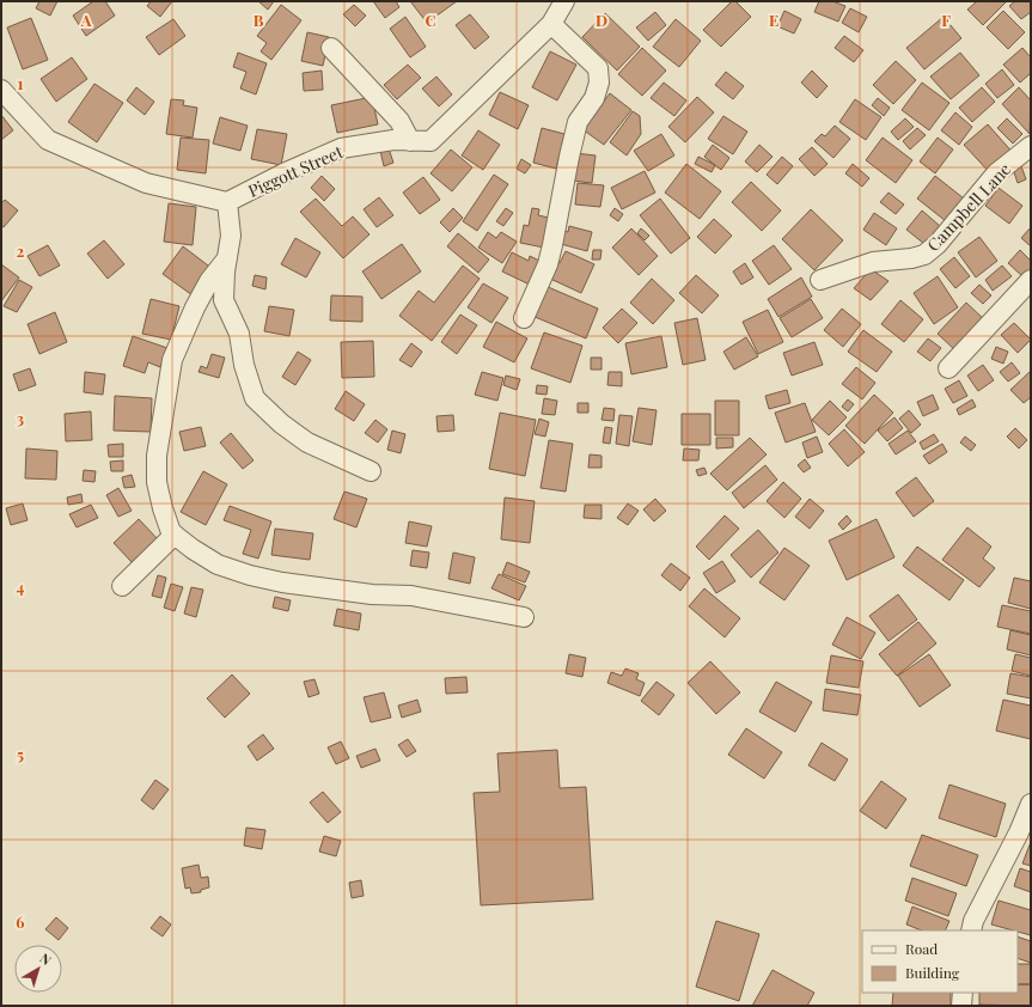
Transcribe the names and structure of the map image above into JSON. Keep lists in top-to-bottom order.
{
  "streets": {
    "street": ["Piggott Street", "Campbell Lane"]
  },
  "legend": ["Road", "Building"],
  "north": "top right",
  "grid": {
    "columns": [
      "A",
      "B",
      "C",
      "D",
      "E",
      "F"
    ],
    "rows": [
      "1",
      "2",
      "3",
      "4",
      "5",
      "6"
    ]
  }
}
